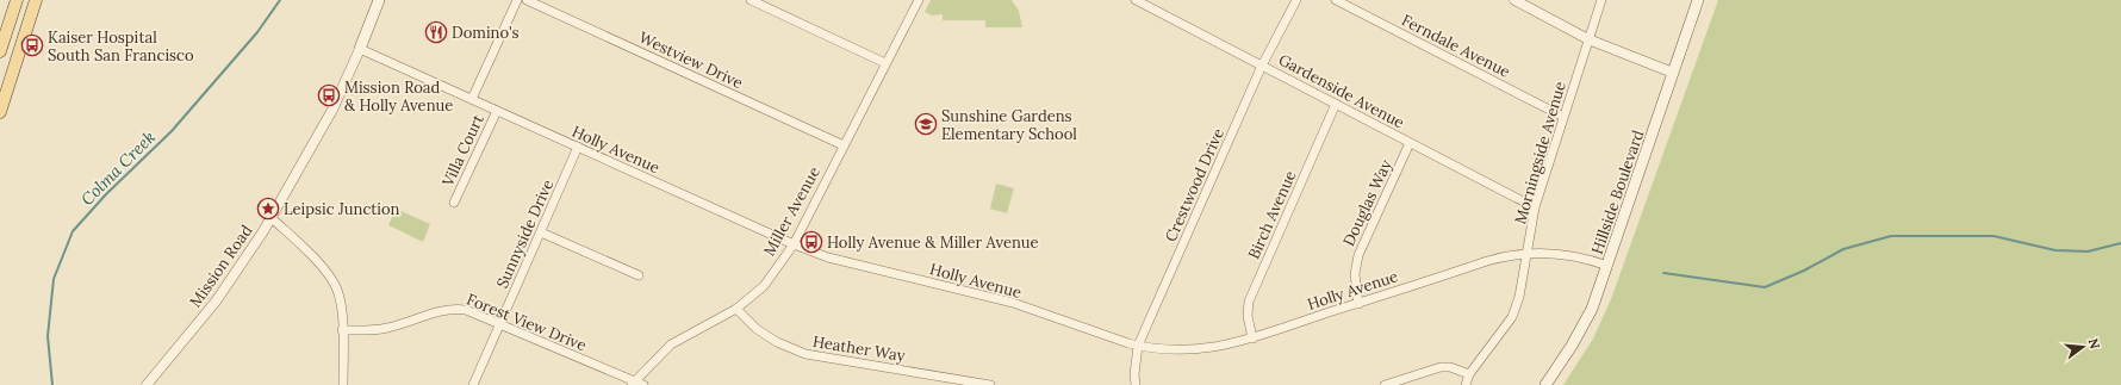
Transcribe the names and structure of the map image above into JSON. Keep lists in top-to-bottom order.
{
  "streets": {
    "main road": ["Hillside Boulevard", "Mission Road"],
    "street": [
      "Ferndale Avenue",
      "Westview Drive",
      "Gardenside Avenue",
      "Holly Avenue",
      "Villa Court",
      "Morningside Avenue",
      "Crestwood Drive",
      "Douglas Way",
      "Miller Avenue",
      "Birch Avenue",
      "Sunnyside Drive",
      "Forest View Drive",
      "Heather Way"
    ]
  },
  "crossings": [
    ["Ferndale Avenue", "Morningside Avenue"],
    ["Westview Drive", "Miller Avenue"],
    ["Gardenside Avenue", "Morningside Avenue"],
    ["Gardenside Avenue", "Crestwood Drive"],
    ["Gardenside Avenue", "Douglas Way"],
    ["Gardenside Avenue", "Birch Avenue"],
    ["Holly Avenue", "Villa Court"],
    ["Holly Avenue", "Morningside Avenue"],
    ["Holly Avenue", "Crestwood Drive"],
    ["Holly Avenue", "Hillside Boulevard"],
    ["Holly Avenue", "Douglas Way"],
    ["Holly Avenue", "Miller Avenue"],
    ["Holly Avenue", "Birch Avenue"],
    ["Holly Avenue", "Sunnyside Drive"],
    ["Holly Avenue", "Mission Road"],
    ["Miller Avenue", "Forest View Drive"],
    ["Miller Avenue", "Heather Way"],
    ["Sunnyside Drive", "Forest View Drive"]
  ],
  "water": ["Colma Creek"],
  "places": {
    "restaurant": ["Domino's"],
    "bus stop": ["Kaiser Hospital South San Francisco", "Mission Road & Holly Avenue", "Holly Avenue & Miller Avenue"],
    "school or university": ["Sunshine Gardens Elementary School"],
    "place": ["Leipsic Junction"]
  },
  "north": "right"
}
